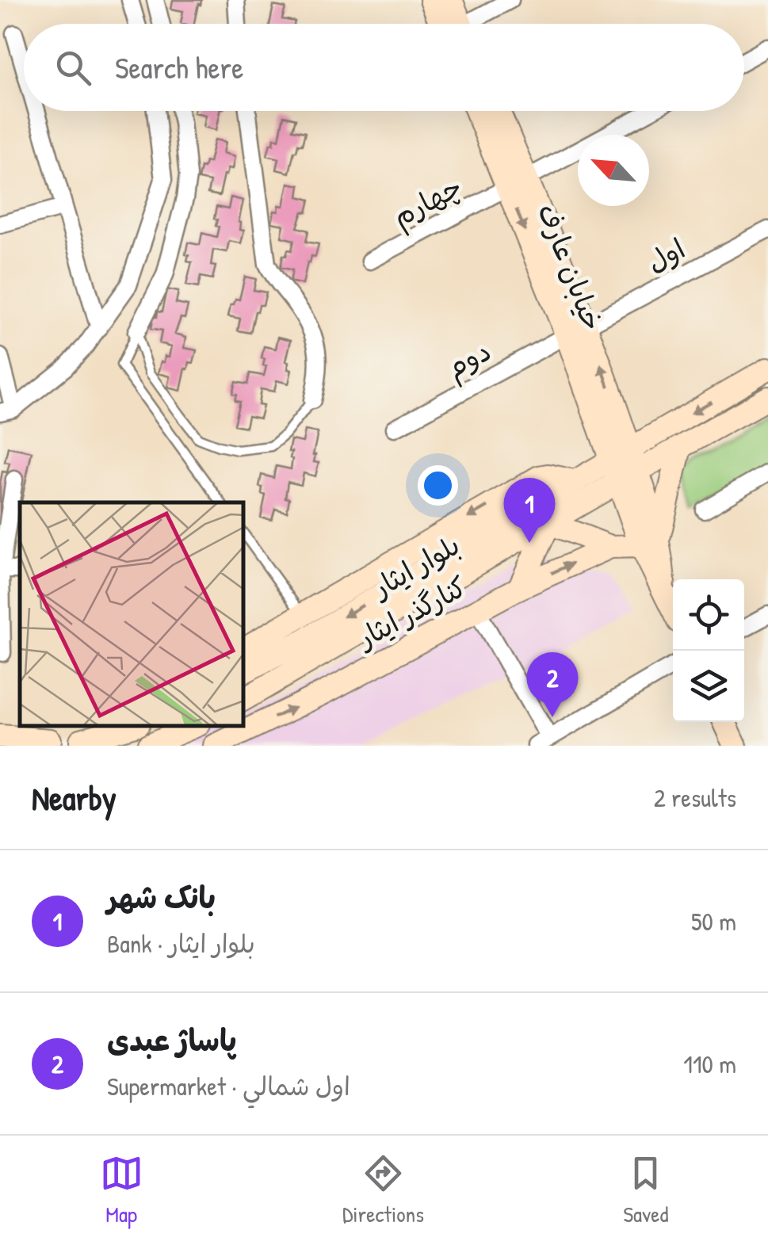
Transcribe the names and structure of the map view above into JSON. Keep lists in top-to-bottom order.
{
  "streets": {
    "main road": ["خیابان عارف", "بلوار ایثار", "کنارگذر ایثار"],
    "street": ["چهارم", "اول", "دوم"]
  },
  "crossings": [
    ["چهارم", "خیابان عارف"],
    ["اول", "خیابان عارف"],
    ["خیابان عارف", "دوم"],
    ["خیابان عارف", "بلوار ایثار"],
    ["بلوار ایثار", "کنارگذر ایثار"]
  ],
  "north": "top left",
  "page": {
    "search": "Search here",
    "pins": ["1", "2"],
    "heading": ["Nearby", "2 results"],
    "list": [
      {
        "mark": "1",
        "name": "بانک شهر",
        "note": "Bank · بلوار ایثار",
        "value": "50 m"
      },
      {
        "mark": "2",
        "name": "پاساژ عبدی",
        "note": "Supermarket · اول شمالي",
        "value": "110 m"
      }
    ],
    "nav": ["Map", "Directions", "Saved"]
  }
}
